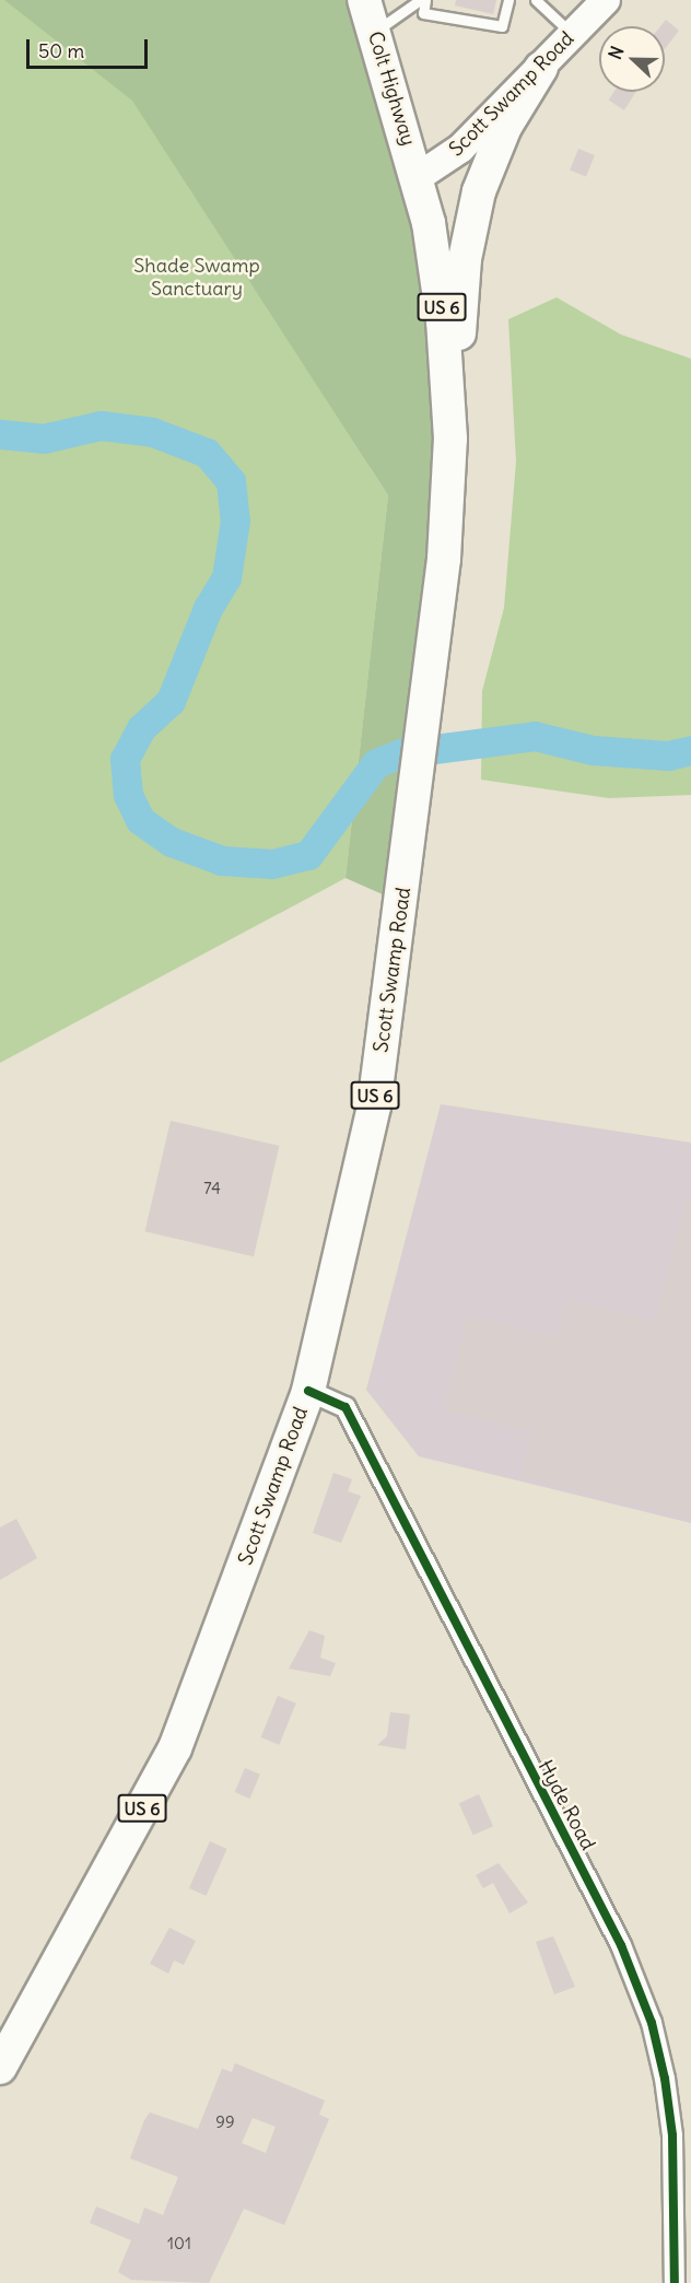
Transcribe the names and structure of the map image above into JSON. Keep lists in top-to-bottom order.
{
  "streets": {
    "highway": ["Colt Highway", "Scott Swamp Road", "US 6"],
    "street": ["Hyde Road"]
  },
  "crossings": [
    ["Colt Highway", "Scott Swamp Road"],
    ["Scott Swamp Road", "Hyde Road"]
  ],
  "parks": ["Shade Swamp Sanctuary"],
  "house_numbers": ["74", "99", "101"],
  "scale_bar": "50 m",
  "north": "left"
}
